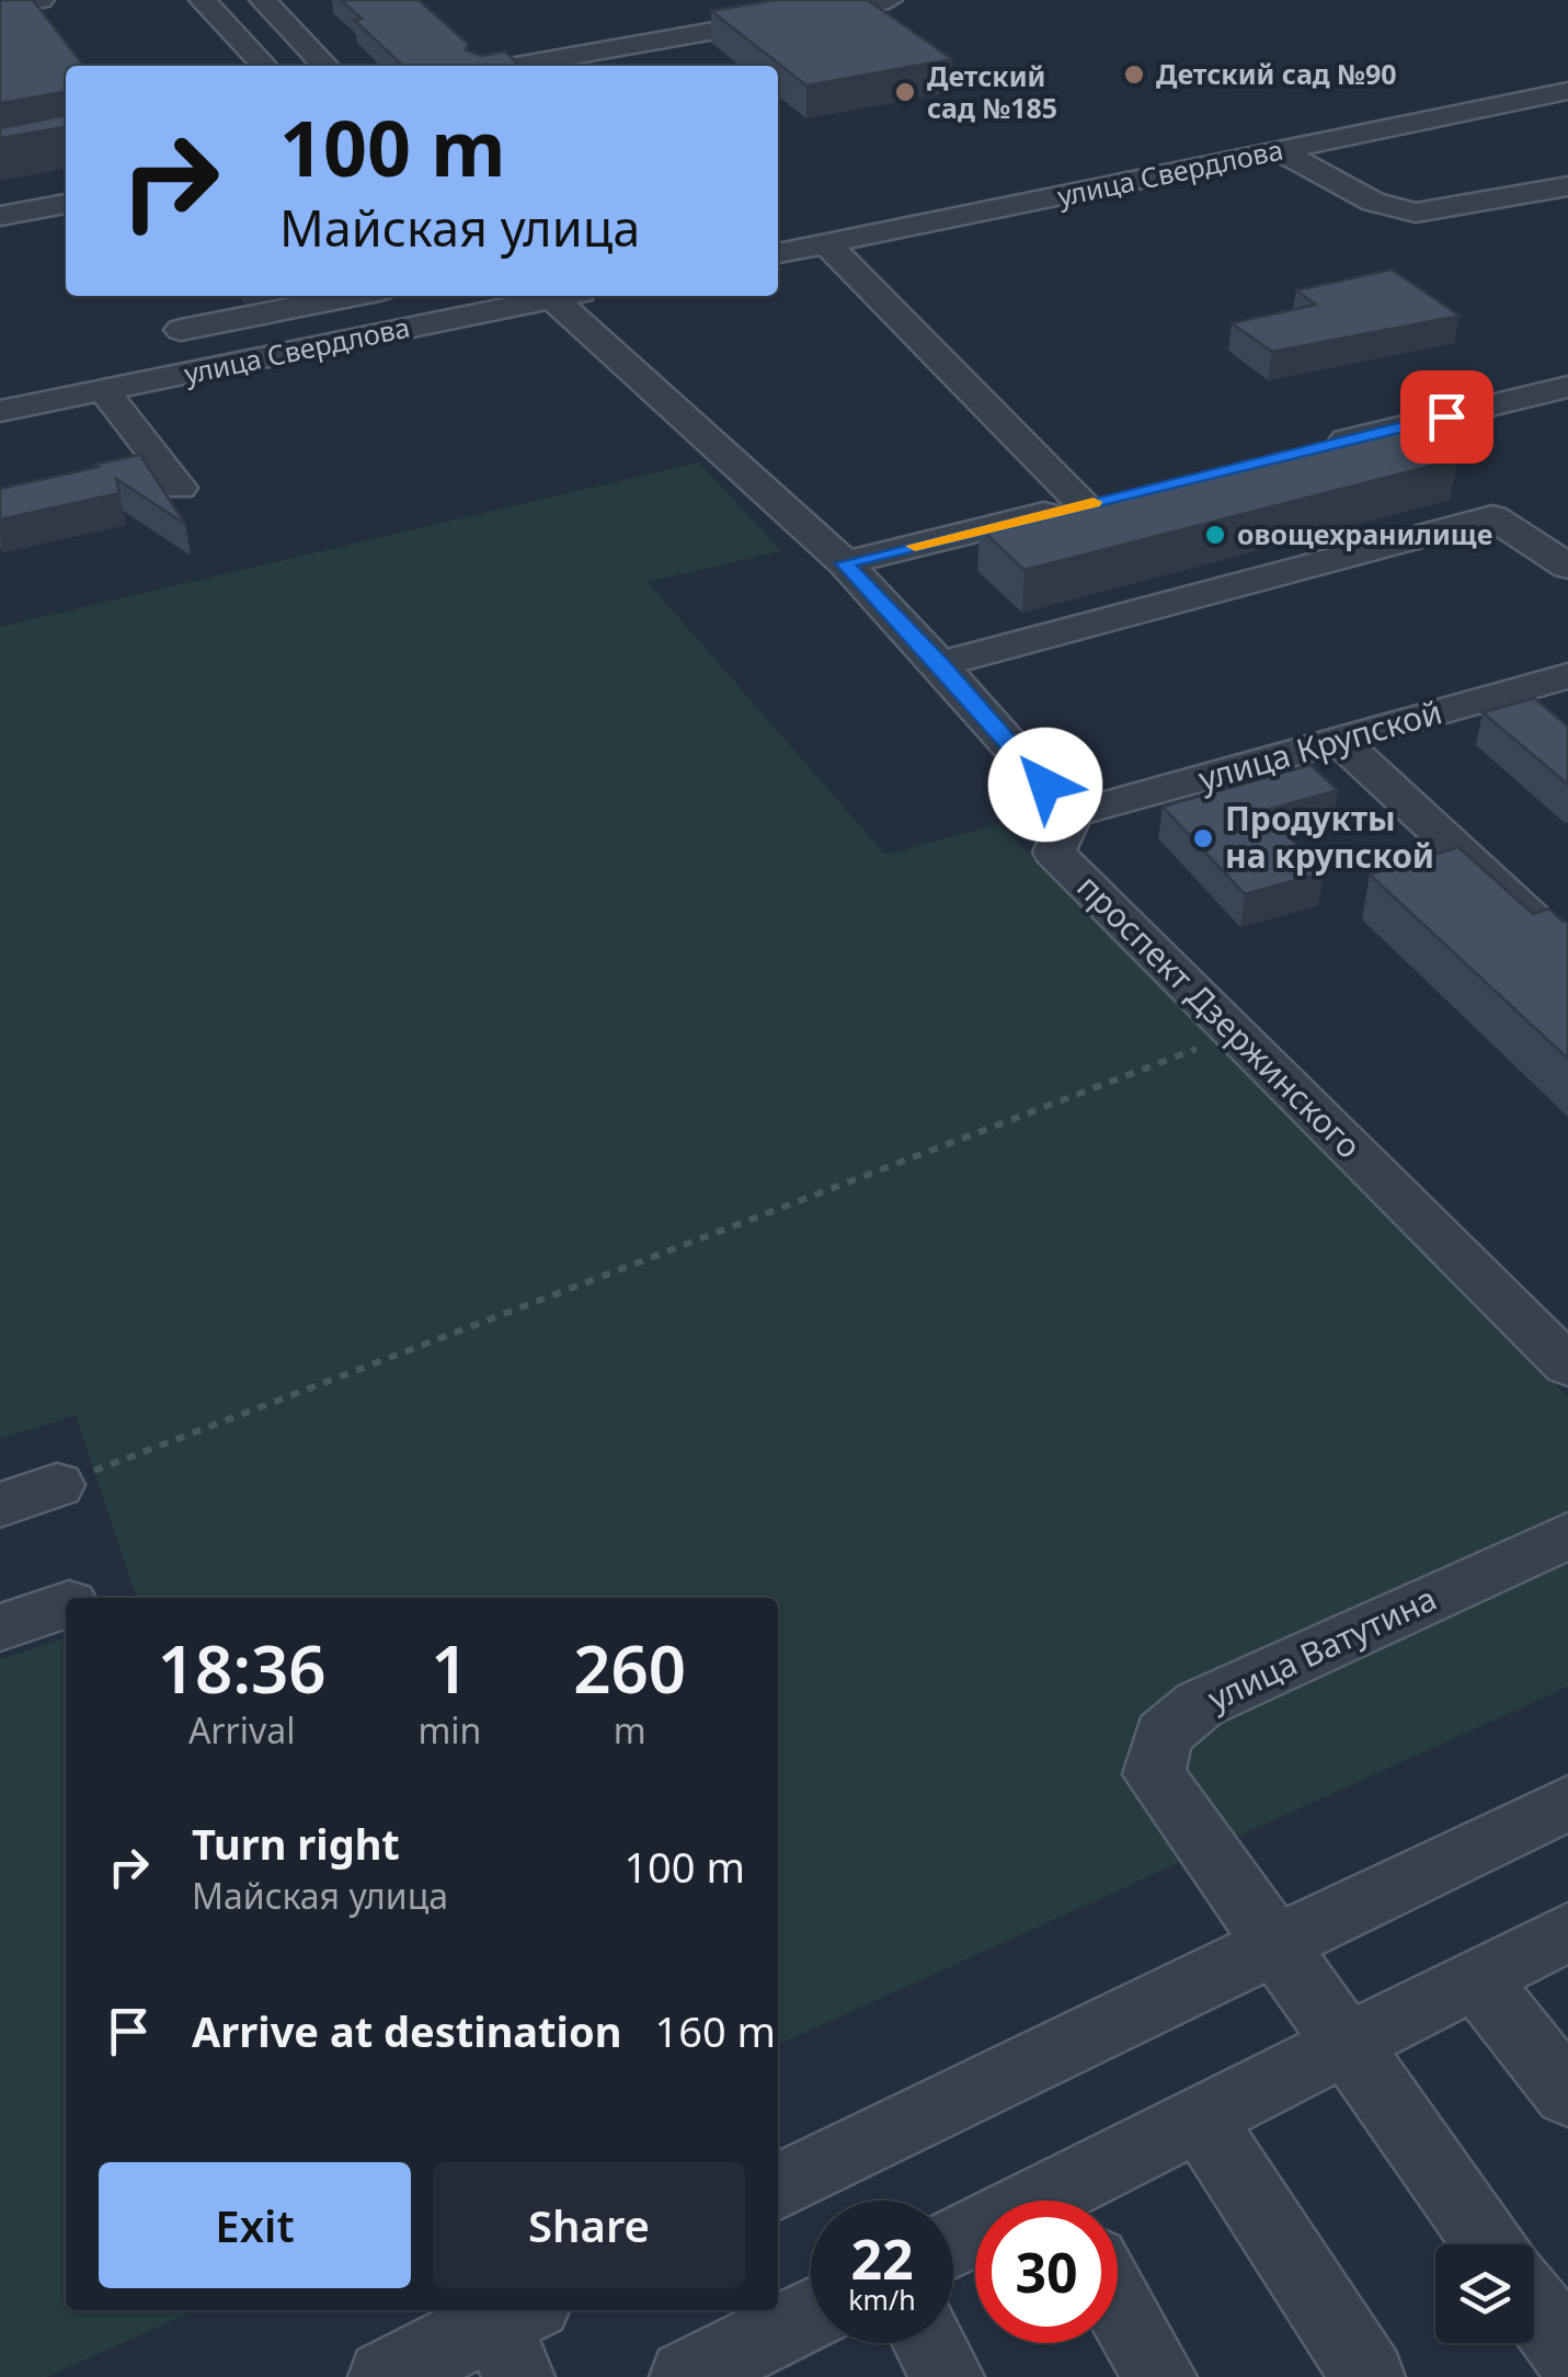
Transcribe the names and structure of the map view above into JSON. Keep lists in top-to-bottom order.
{
  "streets": {
    "street": [
      "улица Свердлова",
      "улица Крупской",
      "проспект Дзержинского",
      "улица Ватутина"
    ]
  },
  "crossings": [
    ["улица Крупской", "проспект Дзержинского"]
  ],
  "places": [
    "Детский сад №90",
    "Детский сад №185",
    "овощехранилище",
    "Продукты на крупской"
  ],
  "page": {
    "turn": ["100 m", "Майская улица"],
    "eta": [
      "18:36",
      "Arrival",
      "1",
      "min",
      "260",
      "m"
    ],
    "list": [
      {
        "name": "Turn right",
        "note": "Майская улица",
        "value": "100 m"
      },
      {
        "name": "Arrive at destination",
        "value": "160 m"
      }
    ],
    "buttons": ["Exit", "Share"],
    "speed": "22 km/h",
    "limit": "30"
  }
}
